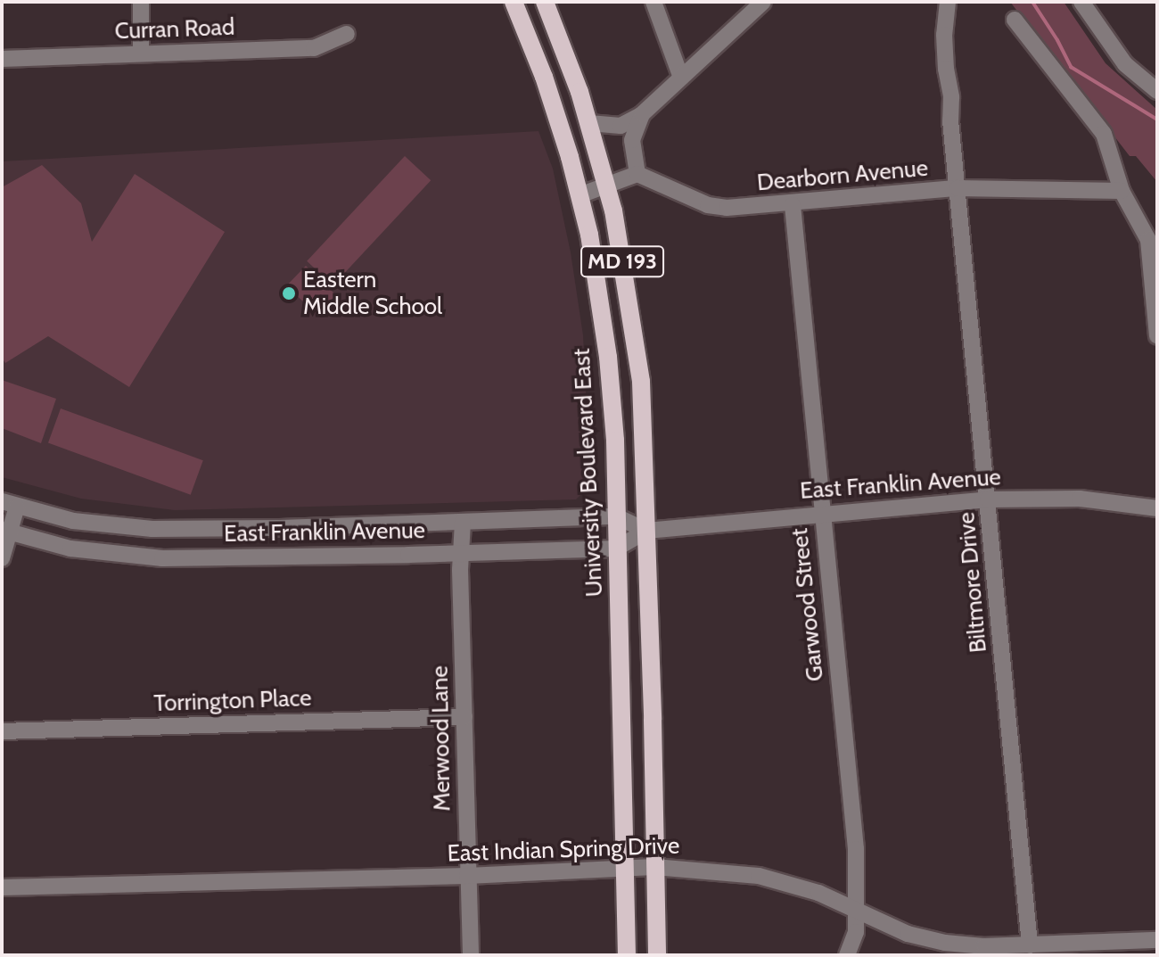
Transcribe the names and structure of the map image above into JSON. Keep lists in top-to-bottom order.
{
  "streets": {
    "main road": ["MD 193", "University Boulevard East"],
    "street": [
      "Curran Road",
      "Dearborn Avenue",
      "East Franklin Avenue",
      "Biltmore Drive",
      "Garwood Street",
      "Torrington Place",
      "Merwood Lane",
      "East Indian Spring Drive"
    ]
  },
  "crossings": [
    ["Dearborn Avenue", "Biltmore Drive"],
    ["Dearborn Avenue", "Garwood Street"],
    ["MD 193", "East Franklin Avenue"],
    ["MD 193", "East Indian Spring Drive"],
    ["University Boulevard East", "East Franklin Avenue"],
    ["University Boulevard East", "East Indian Spring Drive"],
    ["East Franklin Avenue", "Biltmore Drive"],
    ["East Franklin Avenue", "Garwood Street"],
    ["East Franklin Avenue", "Merwood Lane"],
    ["Biltmore Drive", "East Indian Spring Drive"],
    ["Garwood Street", "East Indian Spring Drive"],
    ["Torrington Place", "Merwood Lane"],
    ["Merwood Lane", "East Indian Spring Drive"]
  ],
  "places": ["Eastern Middle School"]
}
